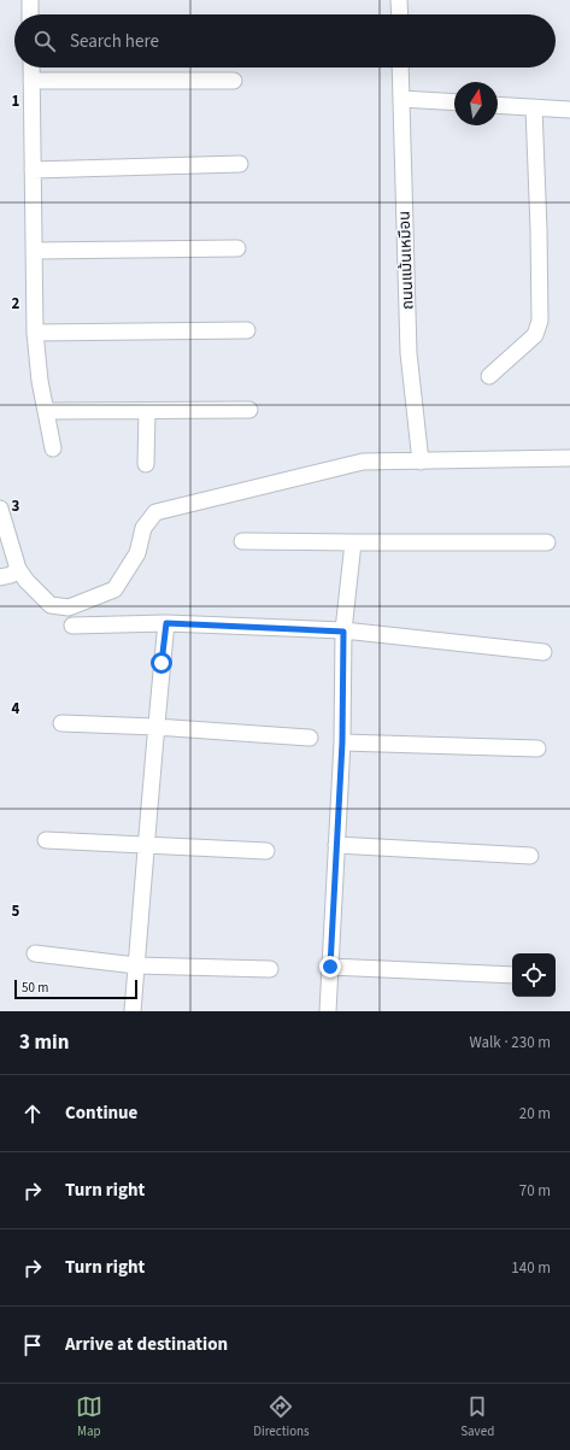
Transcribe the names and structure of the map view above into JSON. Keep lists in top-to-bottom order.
{
  "streets": {
    "street": ["ถนนแม้นเหมือน"]
  },
  "scale_bar": "50 m",
  "north": "top",
  "page": {
    "search": "Search here",
    "scale": "50 m",
    "heading": ["3 min", "Walk · 230 m"],
    "list": [
      ["Continue", "20 m"],
      ["Turn right", "70 m"],
      ["Turn right", "140 m"],
      "Arrive at destination"
    ],
    "nav": ["Map", "Directions", "Saved"]
  },
  "grid": {
    "rows": [
      "1",
      "2",
      "3",
      "4",
      "5"
    ]
  }
}
